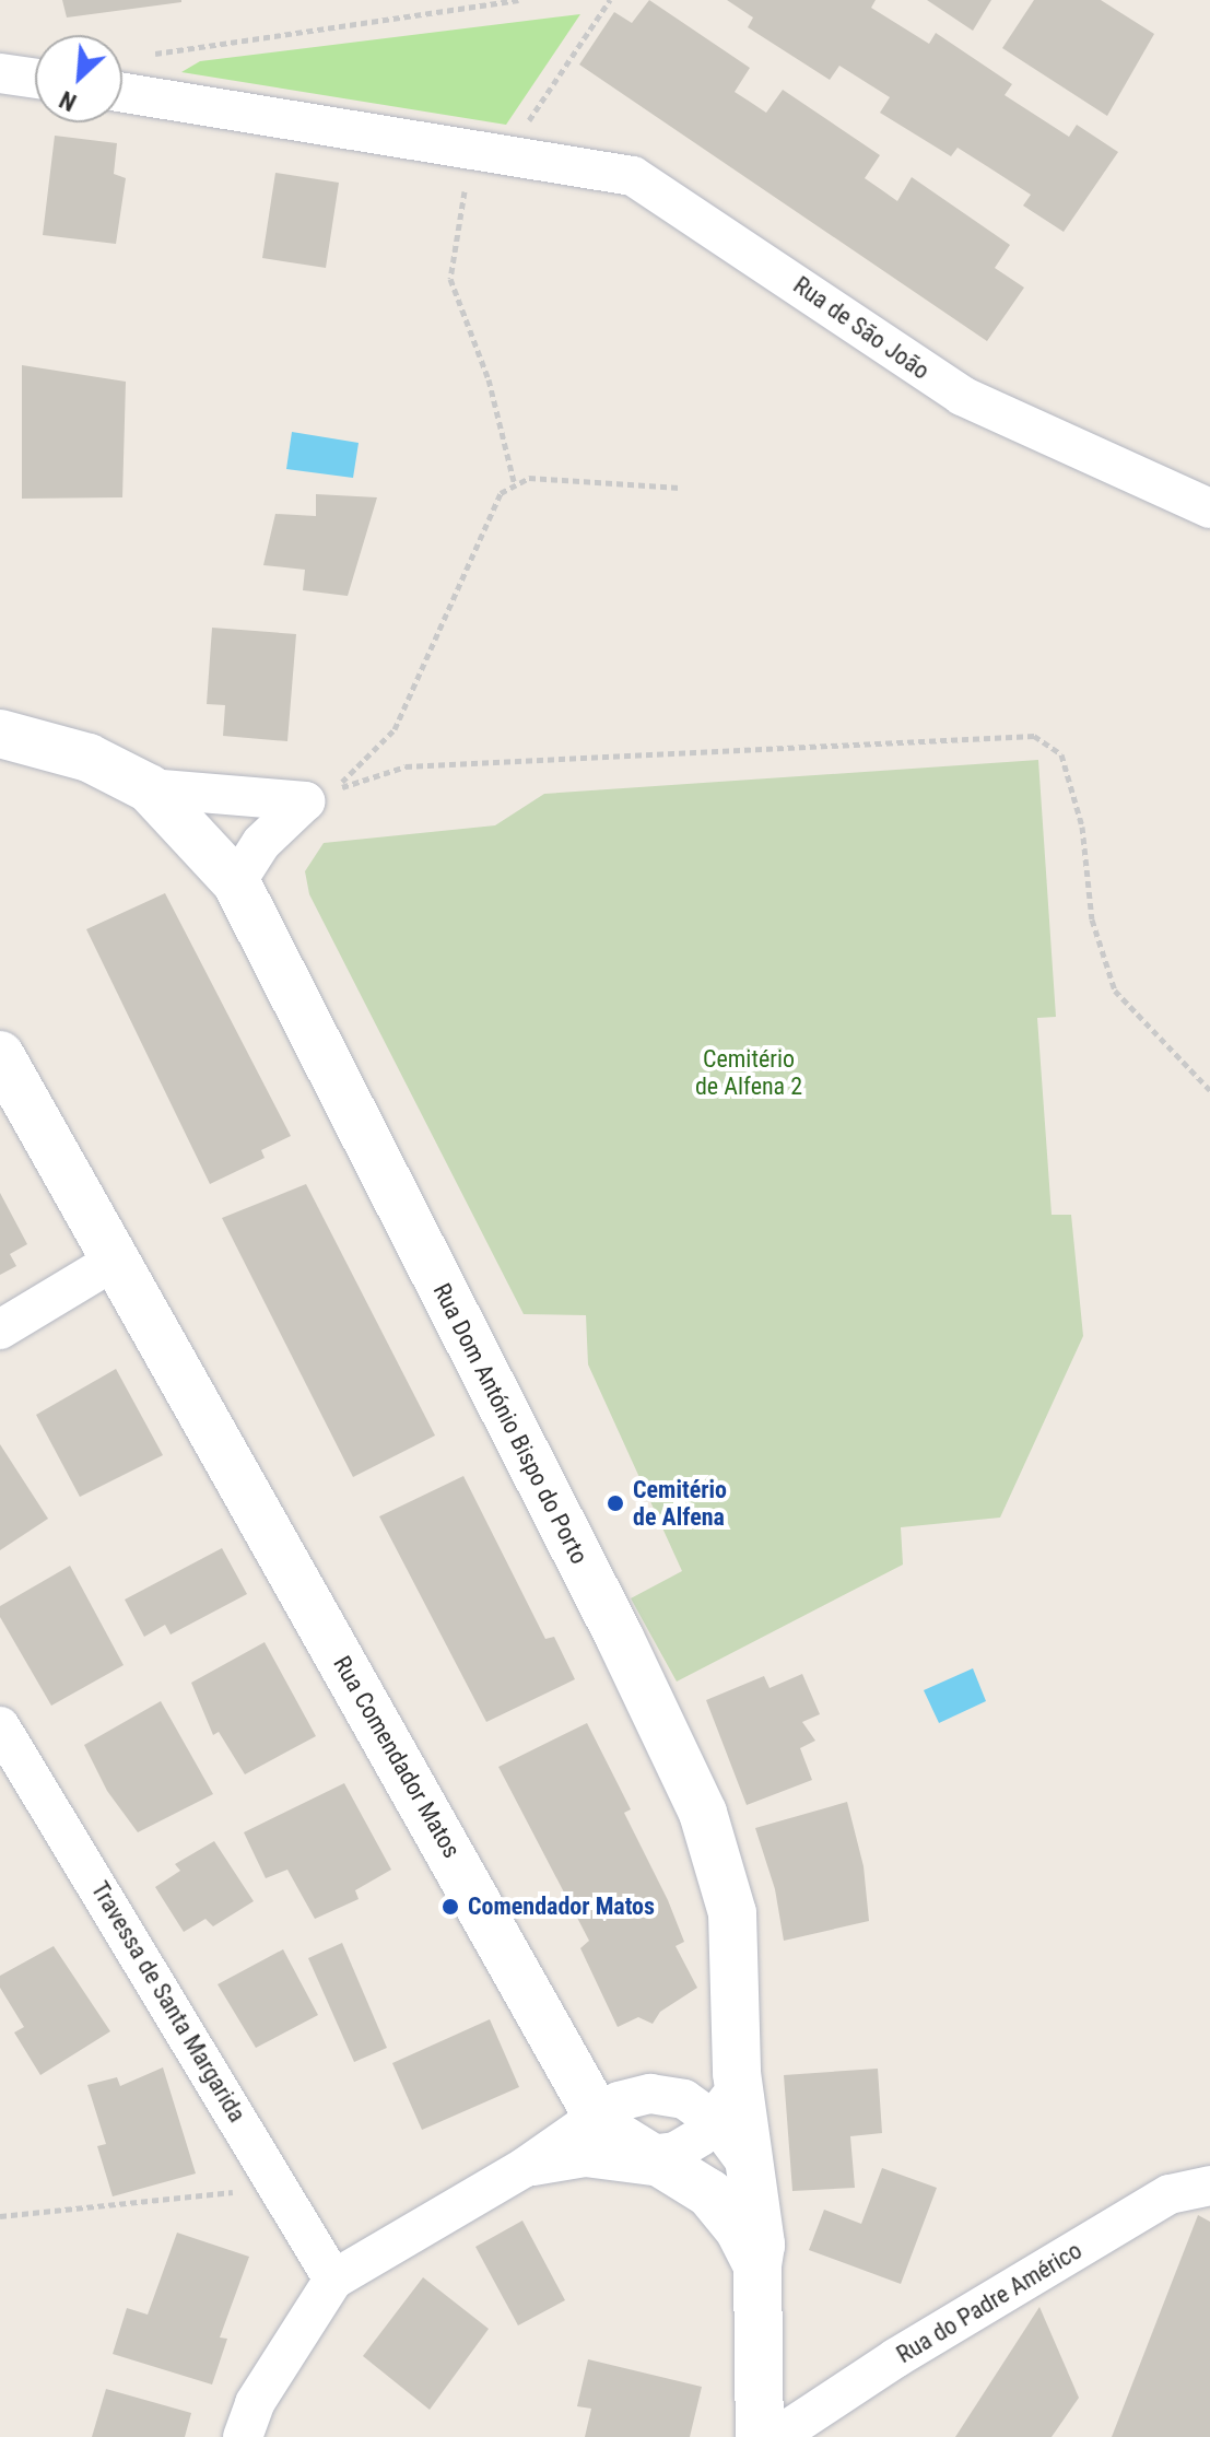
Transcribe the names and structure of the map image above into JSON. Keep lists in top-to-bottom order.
{
  "streets": {
    "street": [
      "Rua de São João",
      "Rua Dom António Bispo do Porto",
      "Rua Comendador Matos",
      "Travessa de Santa Margarida",
      "Rua do Padre Américo"
    ]
  },
  "crossings": [
    ["Rua Dom António Bispo do Porto", "Rua Comendador Matos"]
  ],
  "parks": ["Cemitério de Alfena 2"],
  "places": ["Cemitério de Alfena", "Comendador Matos"],
  "north": "bottom left"
}
